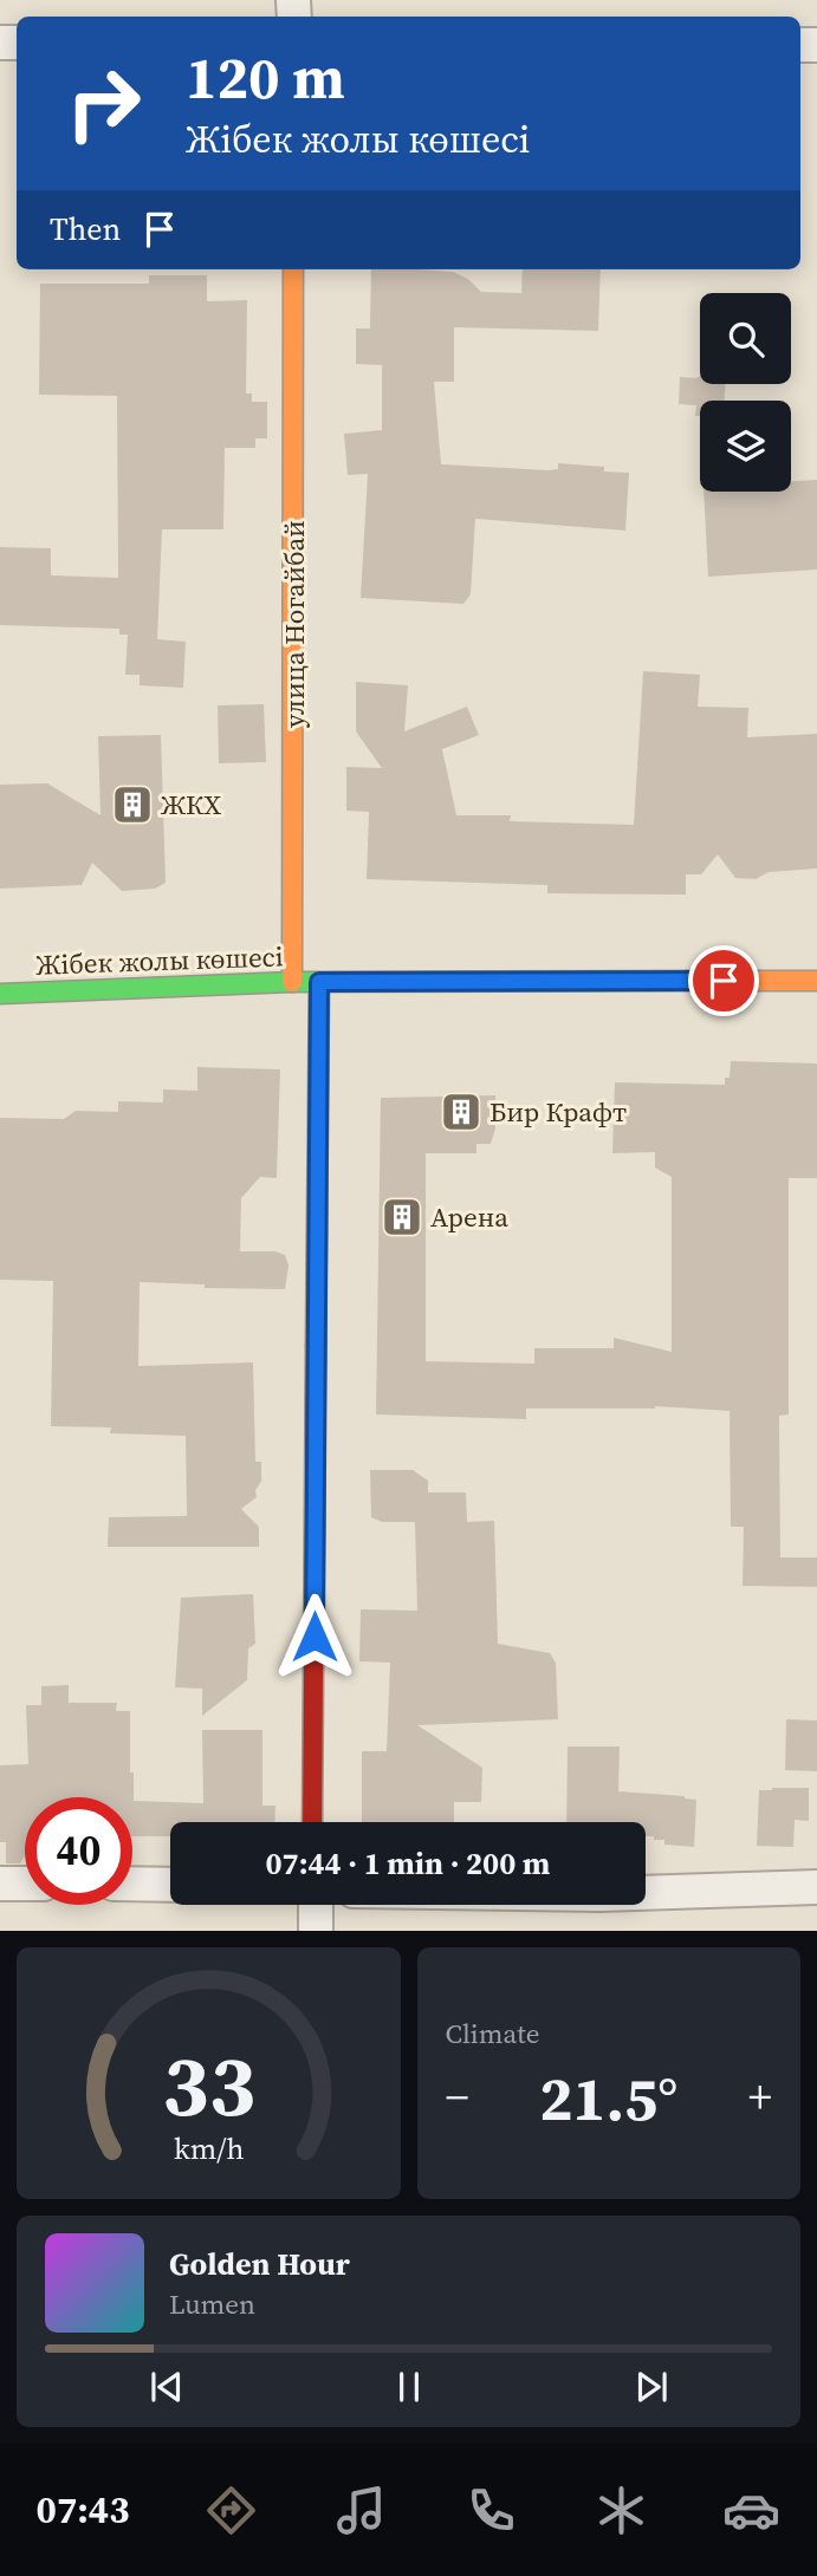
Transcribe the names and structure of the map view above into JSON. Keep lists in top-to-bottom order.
{
  "streets": {
    "main road": ["улица Ногайбай", "Жібек жолы көшесі"]
  },
  "crossings": [
    ["улица Ногайбай", "Жібек жолы көшесі"]
  ],
  "places": {
    "building": ["ЖКХ", "Бир Крафт", "Арена"]
  },
  "page": {
    "turn": ["120 m", "Жібек жолы көшесі"],
    "then": "Then",
    "limit": "40",
    "trip": "07:44 · 1 min · 200 m",
    "tile": "Climate",
    "heat": ["−", "21.5°", "+"],
    "song": ["Golden Hour", "Lumen"],
    "tabs": "07:43",
    "gauge": ["33", "km/h"]
  }
}
